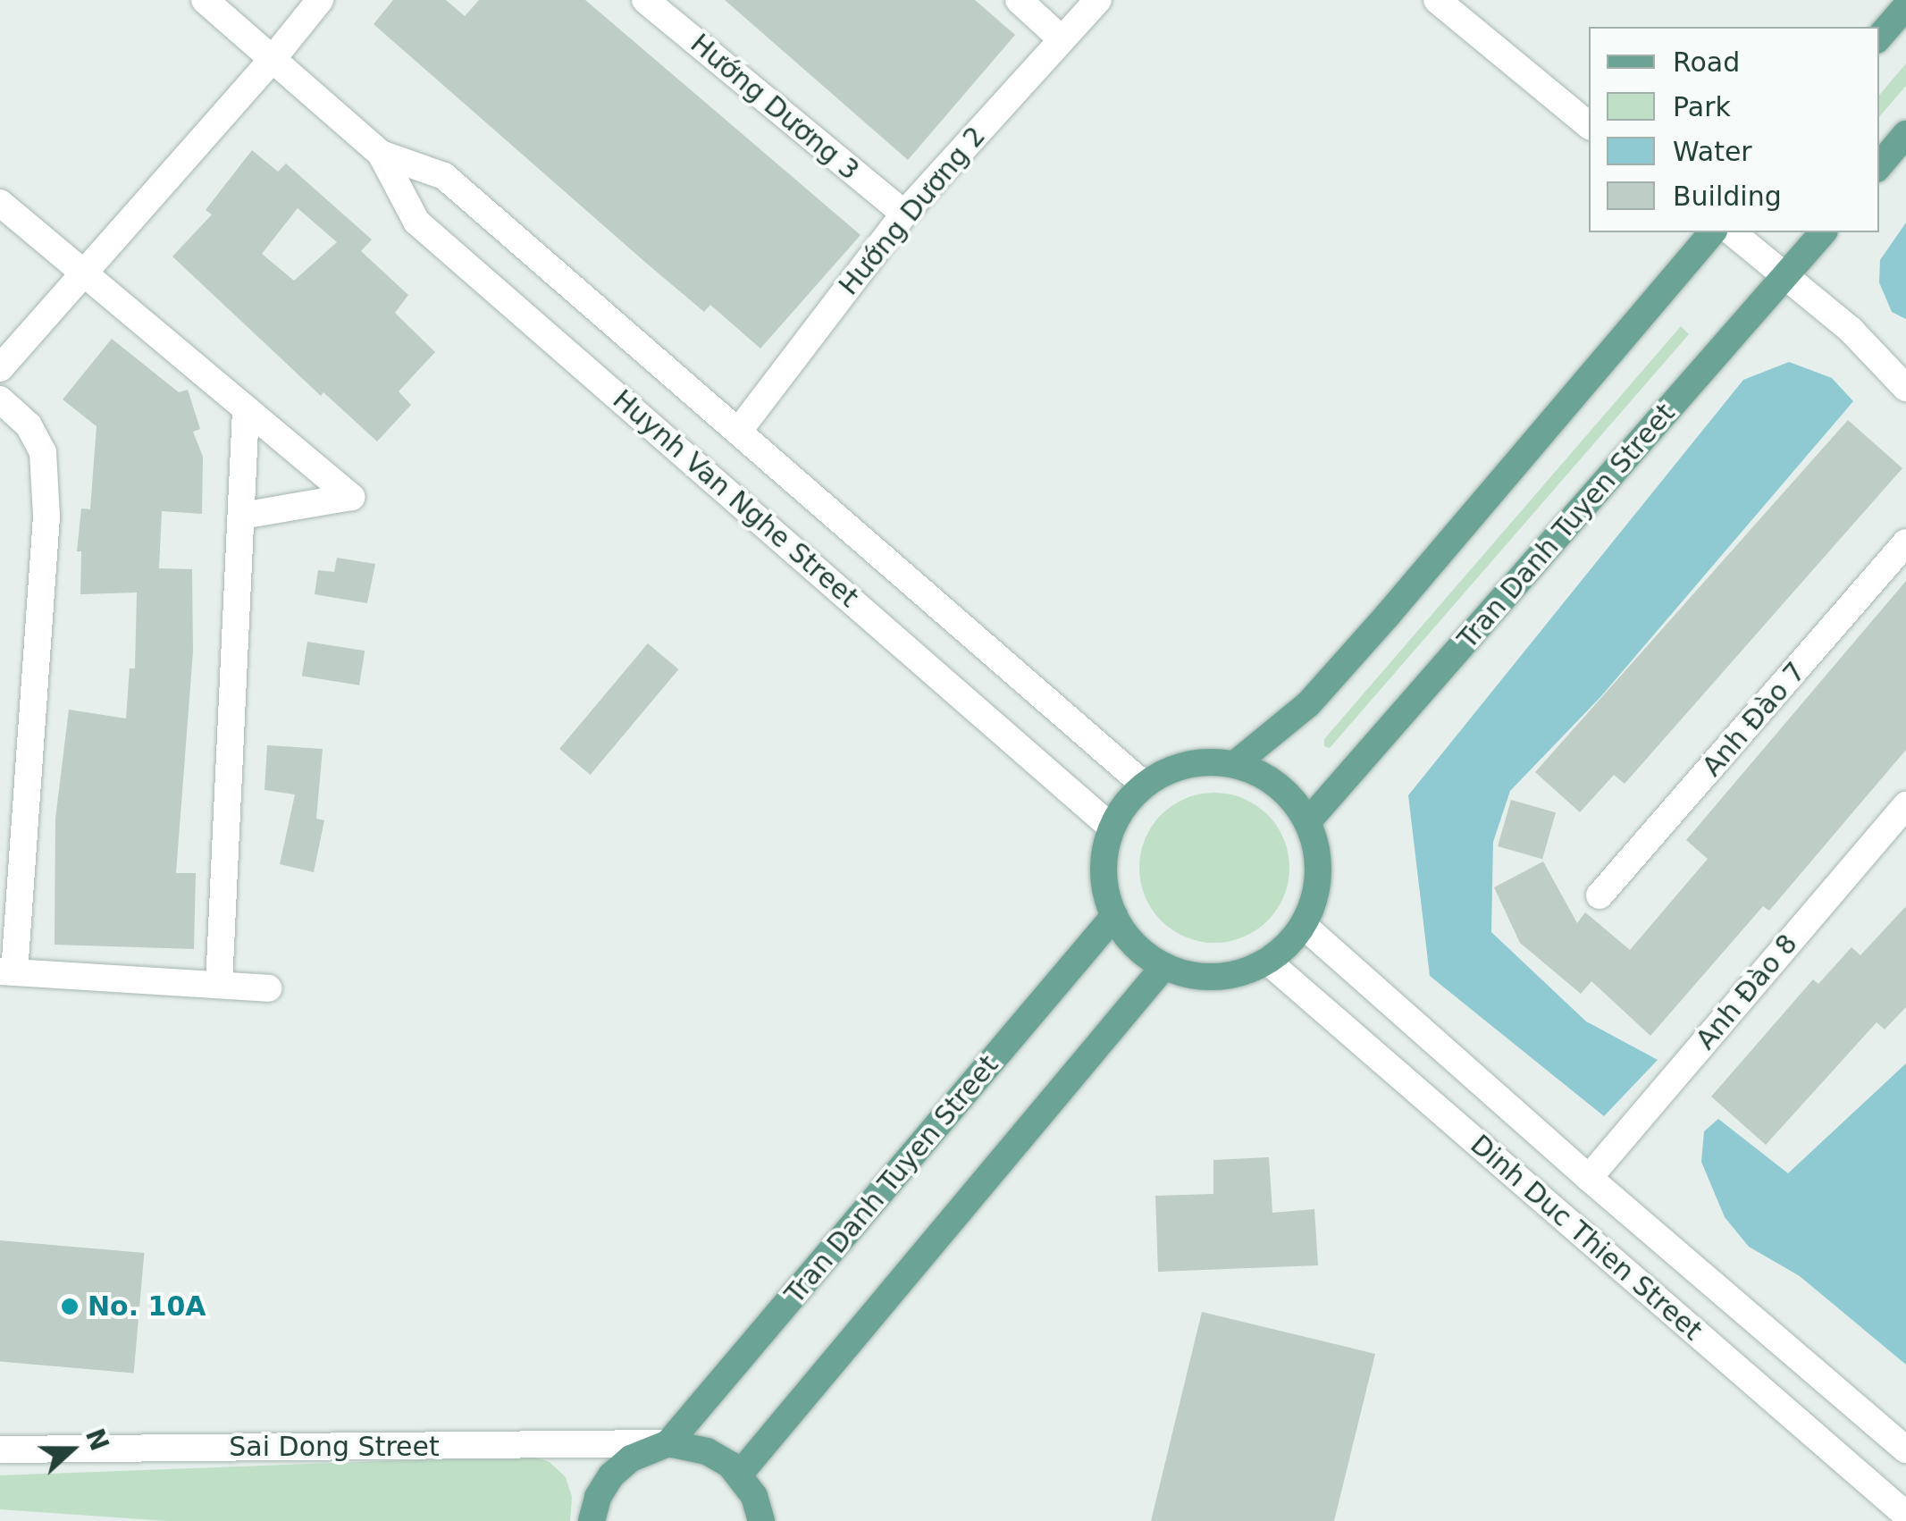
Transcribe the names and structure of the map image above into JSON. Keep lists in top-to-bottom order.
{
  "streets": {
    "main road": ["Tran Danh Tuyen Street"],
    "street": [
      "Hướng Dương 3",
      "Hướng Dương 2",
      "Huynh Van Nghe Street",
      "Anh Đào 7",
      "Anh Đào 8",
      "Dinh Duc Thien Street",
      "Sai Dong Street"
    ]
  },
  "crossings": [
    ["Hướng Dương 3", "Hướng Dương 2"],
    ["Hướng Dương 2", "Huynh Van Nghe Street"],
    ["Huynh Van Nghe Street", "Tran Danh Tuyen Street"],
    ["Huynh Van Nghe Street", "Dinh Duc Thien Street"],
    ["Tran Danh Tuyen Street", "Dinh Duc Thien Street"],
    ["Tran Danh Tuyen Street", "Sai Dong Street"],
    ["Anh Đào 8", "Dinh Duc Thien Street"]
  ],
  "places": ["No. 10A"],
  "legend": [
    "Road",
    "Park",
    "Water",
    "Building"
  ],
  "north": "right"
}
